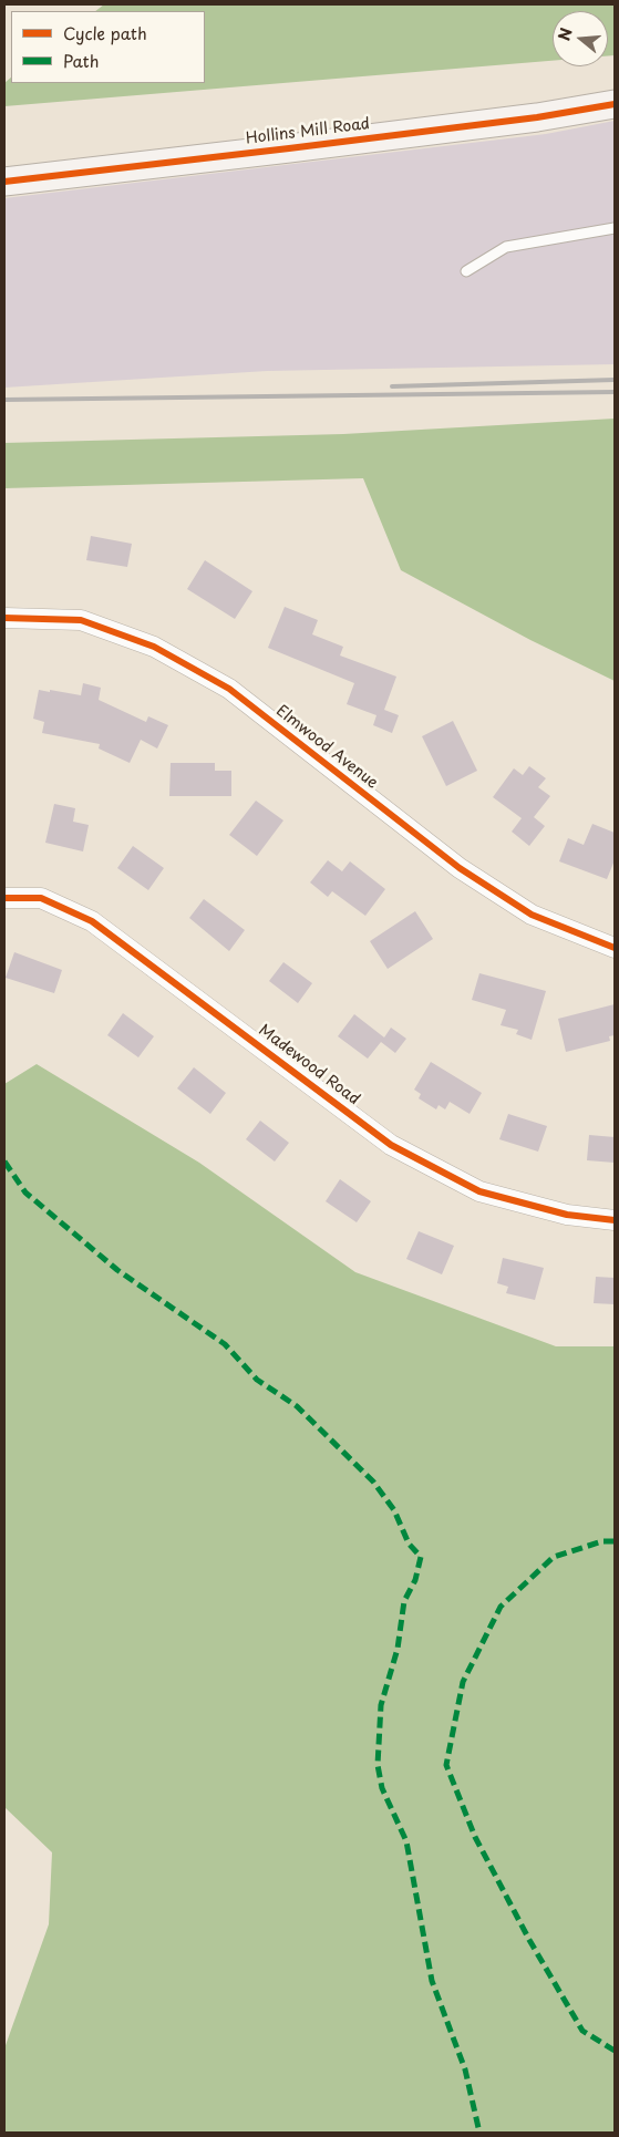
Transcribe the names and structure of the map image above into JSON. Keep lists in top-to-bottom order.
{
  "streets": {
    "street": ["Hollins Mill Road", "Elmwood Avenue", "Madewood Road"]
  },
  "legend": ["Cycle path", "Path"],
  "north": "left"
}
